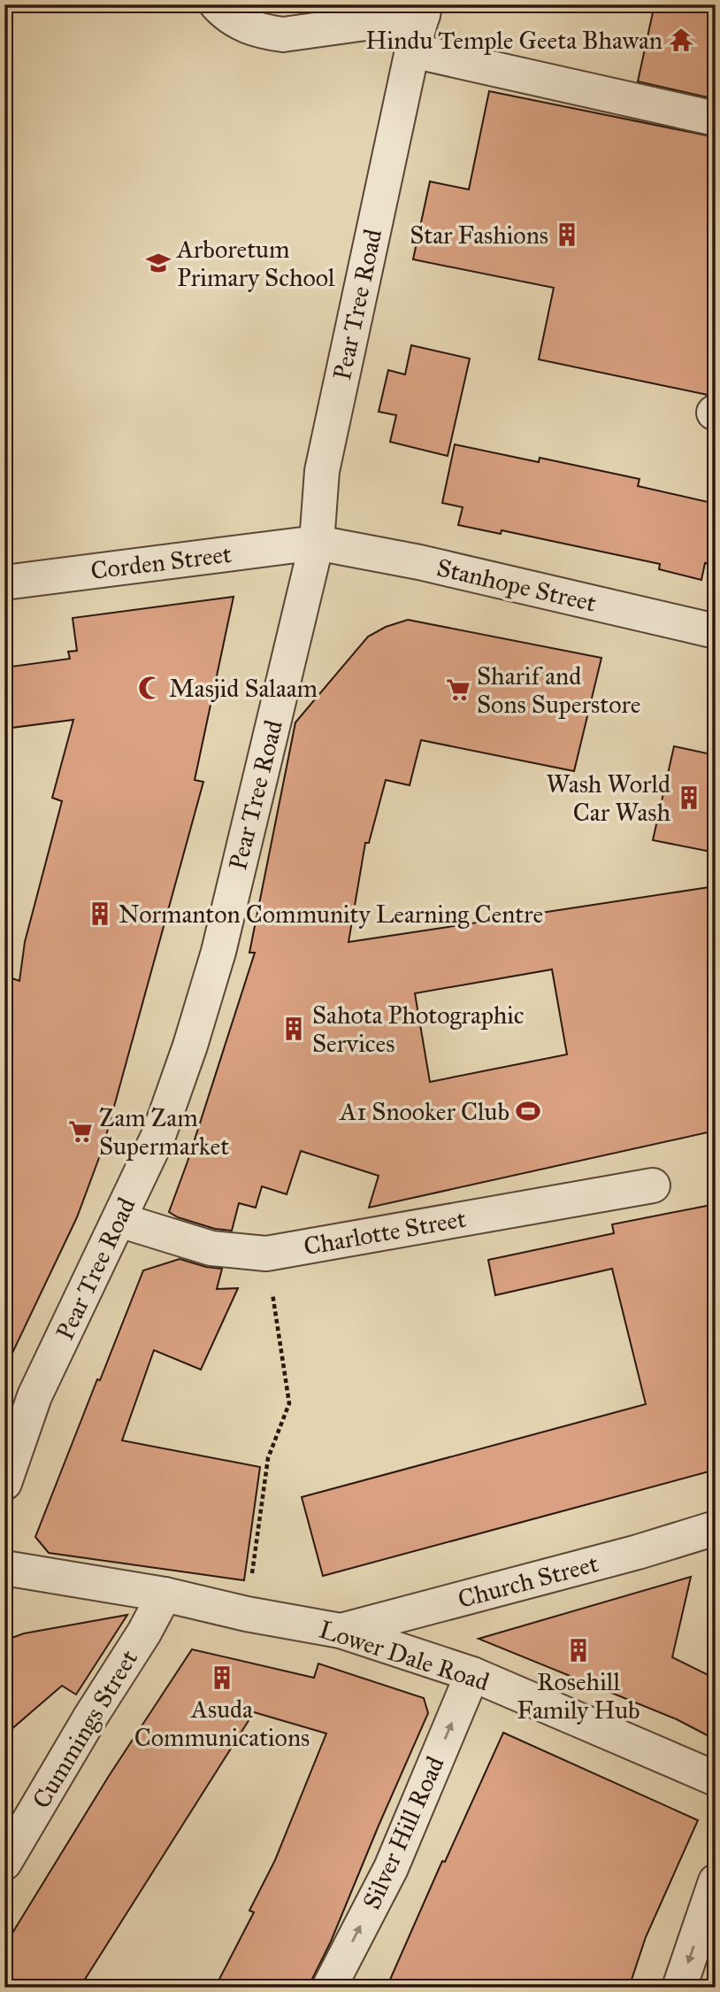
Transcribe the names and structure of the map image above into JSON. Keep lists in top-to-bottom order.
{
  "streets": {
    "street": [
      "Pear Tree Road",
      "Corden Street",
      "Stanhope Street",
      "Charlotte Street",
      "Church Street",
      "Lower Dale Road",
      "Cummings Street",
      "Silver Hill Road"
    ]
  },
  "crossings": [
    ["Pear Tree Road", "Corden Street"],
    ["Pear Tree Road", "Stanhope Street"],
    ["Pear Tree Road", "Charlotte Street"],
    ["Corden Street", "Stanhope Street"],
    ["Church Street", "Lower Dale Road"],
    ["Lower Dale Road", "Cummings Street"],
    ["Lower Dale Road", "Silver Hill Road"]
  ],
  "one_way": ["Silver Hill Road"],
  "places": {
    "temple": ["Hindu Temple Geeta Bhawan"],
    "building": [
      "Star Fashions",
      "Wash World Car Wash",
      "Normanton Community Learning Centre",
      "Sahota Photographic Services",
      "Rosehill Family Hub",
      "Asuda Communications"
    ],
    "school or university": ["Arboretum Primary School"],
    "mosque": ["Masjid Salaam"],
    "supermarket": ["Sharif and Sons Superstore", "Zam Zam Supermarket"],
    "sports": ["A1 Snooker Club"]
  }
}
